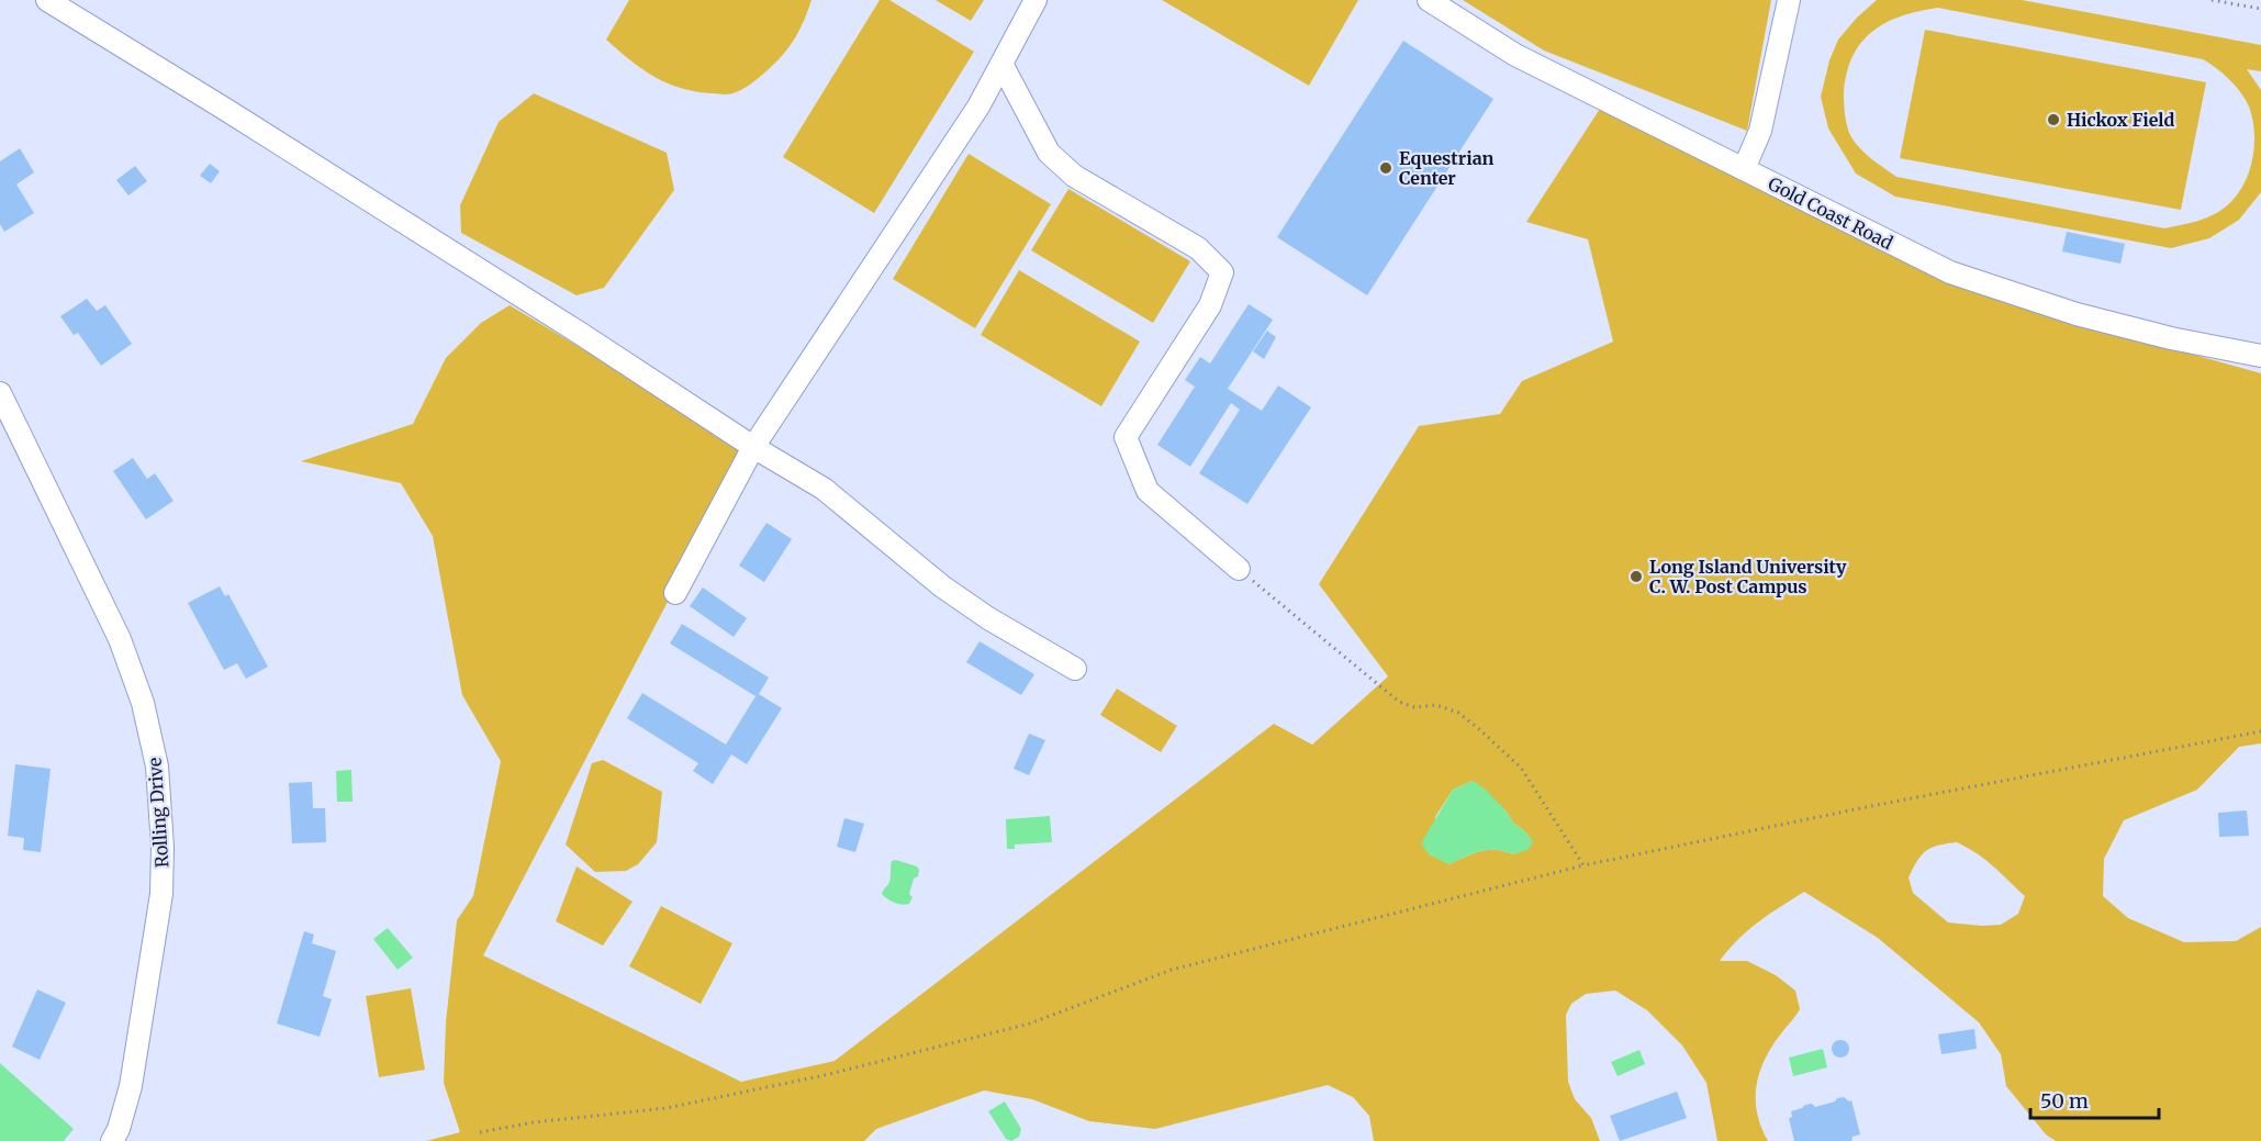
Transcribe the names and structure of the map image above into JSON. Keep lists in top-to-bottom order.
{
  "streets": {
    "street": ["Gold Coast Road", "Rolling Drive"]
  },
  "places": ["Hickox Field", "Equestrian Center", "Long Island University C. W. Post Campus"],
  "scale_bar": "50 m"
}
